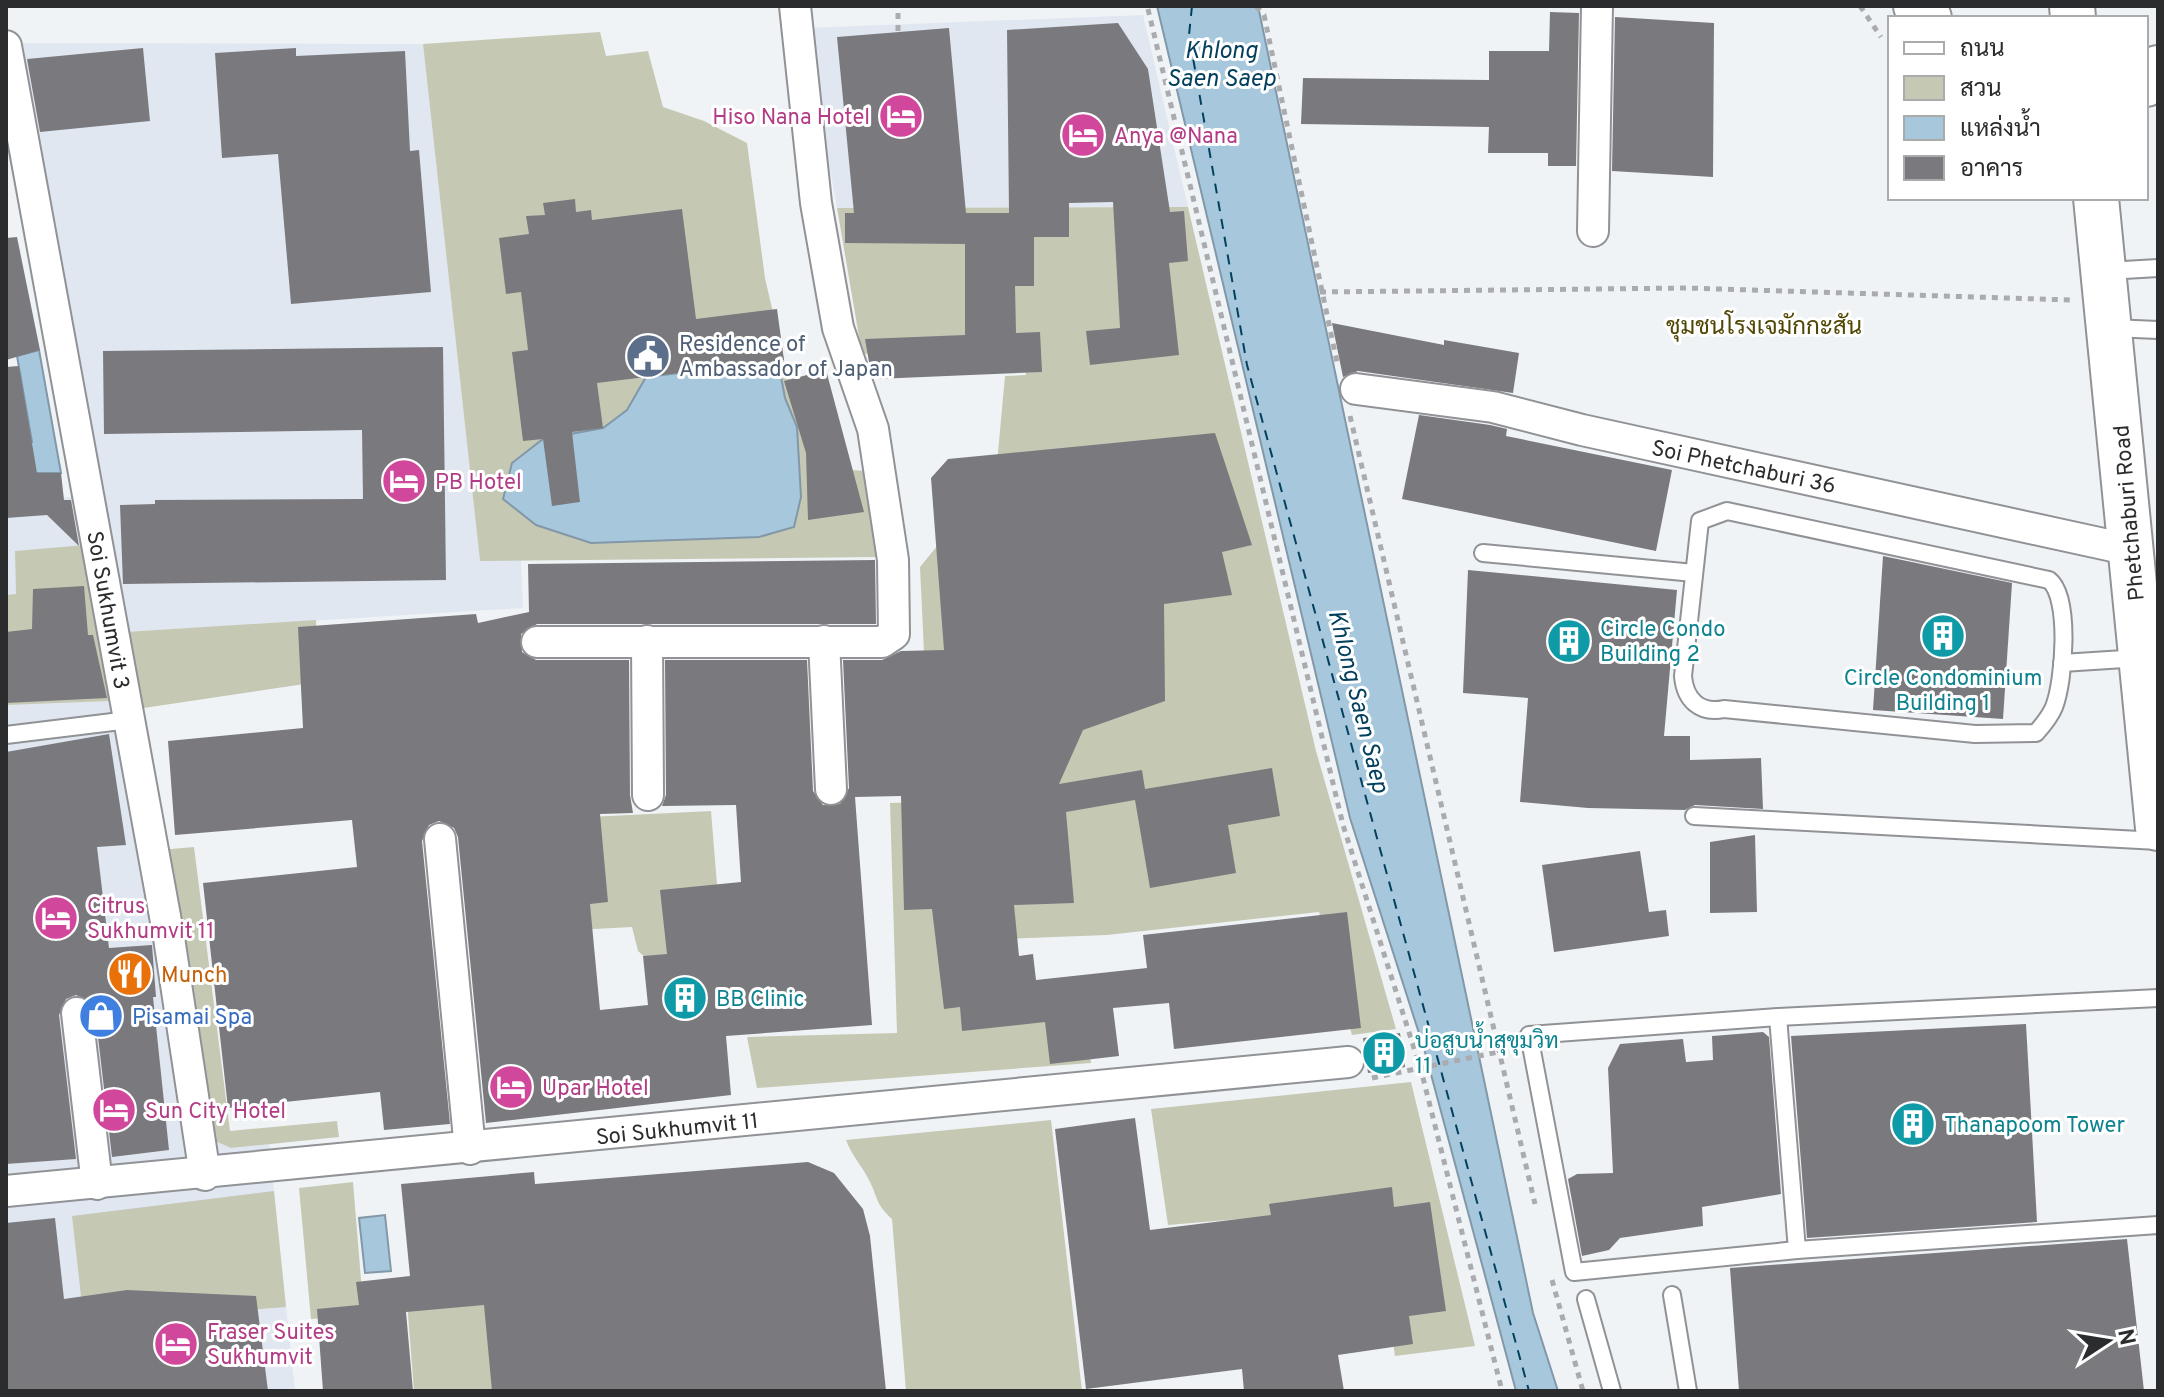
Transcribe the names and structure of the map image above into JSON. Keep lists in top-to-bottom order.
{
  "streets": {
    "main road": ["Phetchaburi Road"],
    "street": ["Soi Phetchaburi 36", "Soi Sukhumvit 3", "Soi Sukhumvit 11"]
  },
  "crossings": [
    ["Soi Phetchaburi 36", "Phetchaburi Road"],
    ["Soi Sukhumvit 3", "Soi Sukhumvit 11"]
  ],
  "districts": ["ชุมชนโรงเจมักกะสัน"],
  "water": ["Khlong Saen Saep"],
  "places": {
    "hotel": [
      "Hiso Nana Hotel",
      "Anya @Nana",
      "PB Hotel",
      "Citrus Sukhumvit 11",
      "Upar Hotel",
      "Sun City Hotel",
      "Fraser Suites Sukhumvit"
    ],
    "public building": ["Residence of Ambassador of Japan"],
    "building": [
      "Circle Condominium Building 1",
      "Circle Condo Building 2",
      "BB Clinic",
      "บ่อสูบน้ำสุขุมวิท 11",
      "Thanapoom Tower"
    ],
    "restaurant": ["Munch"],
    "shop": ["Pisamai Spa"]
  },
  "legend": [
    "ถนน",
    "สวน",
    "แหล่งน้ำ",
    "อาคาร"
  ],
  "north": "right"
}
